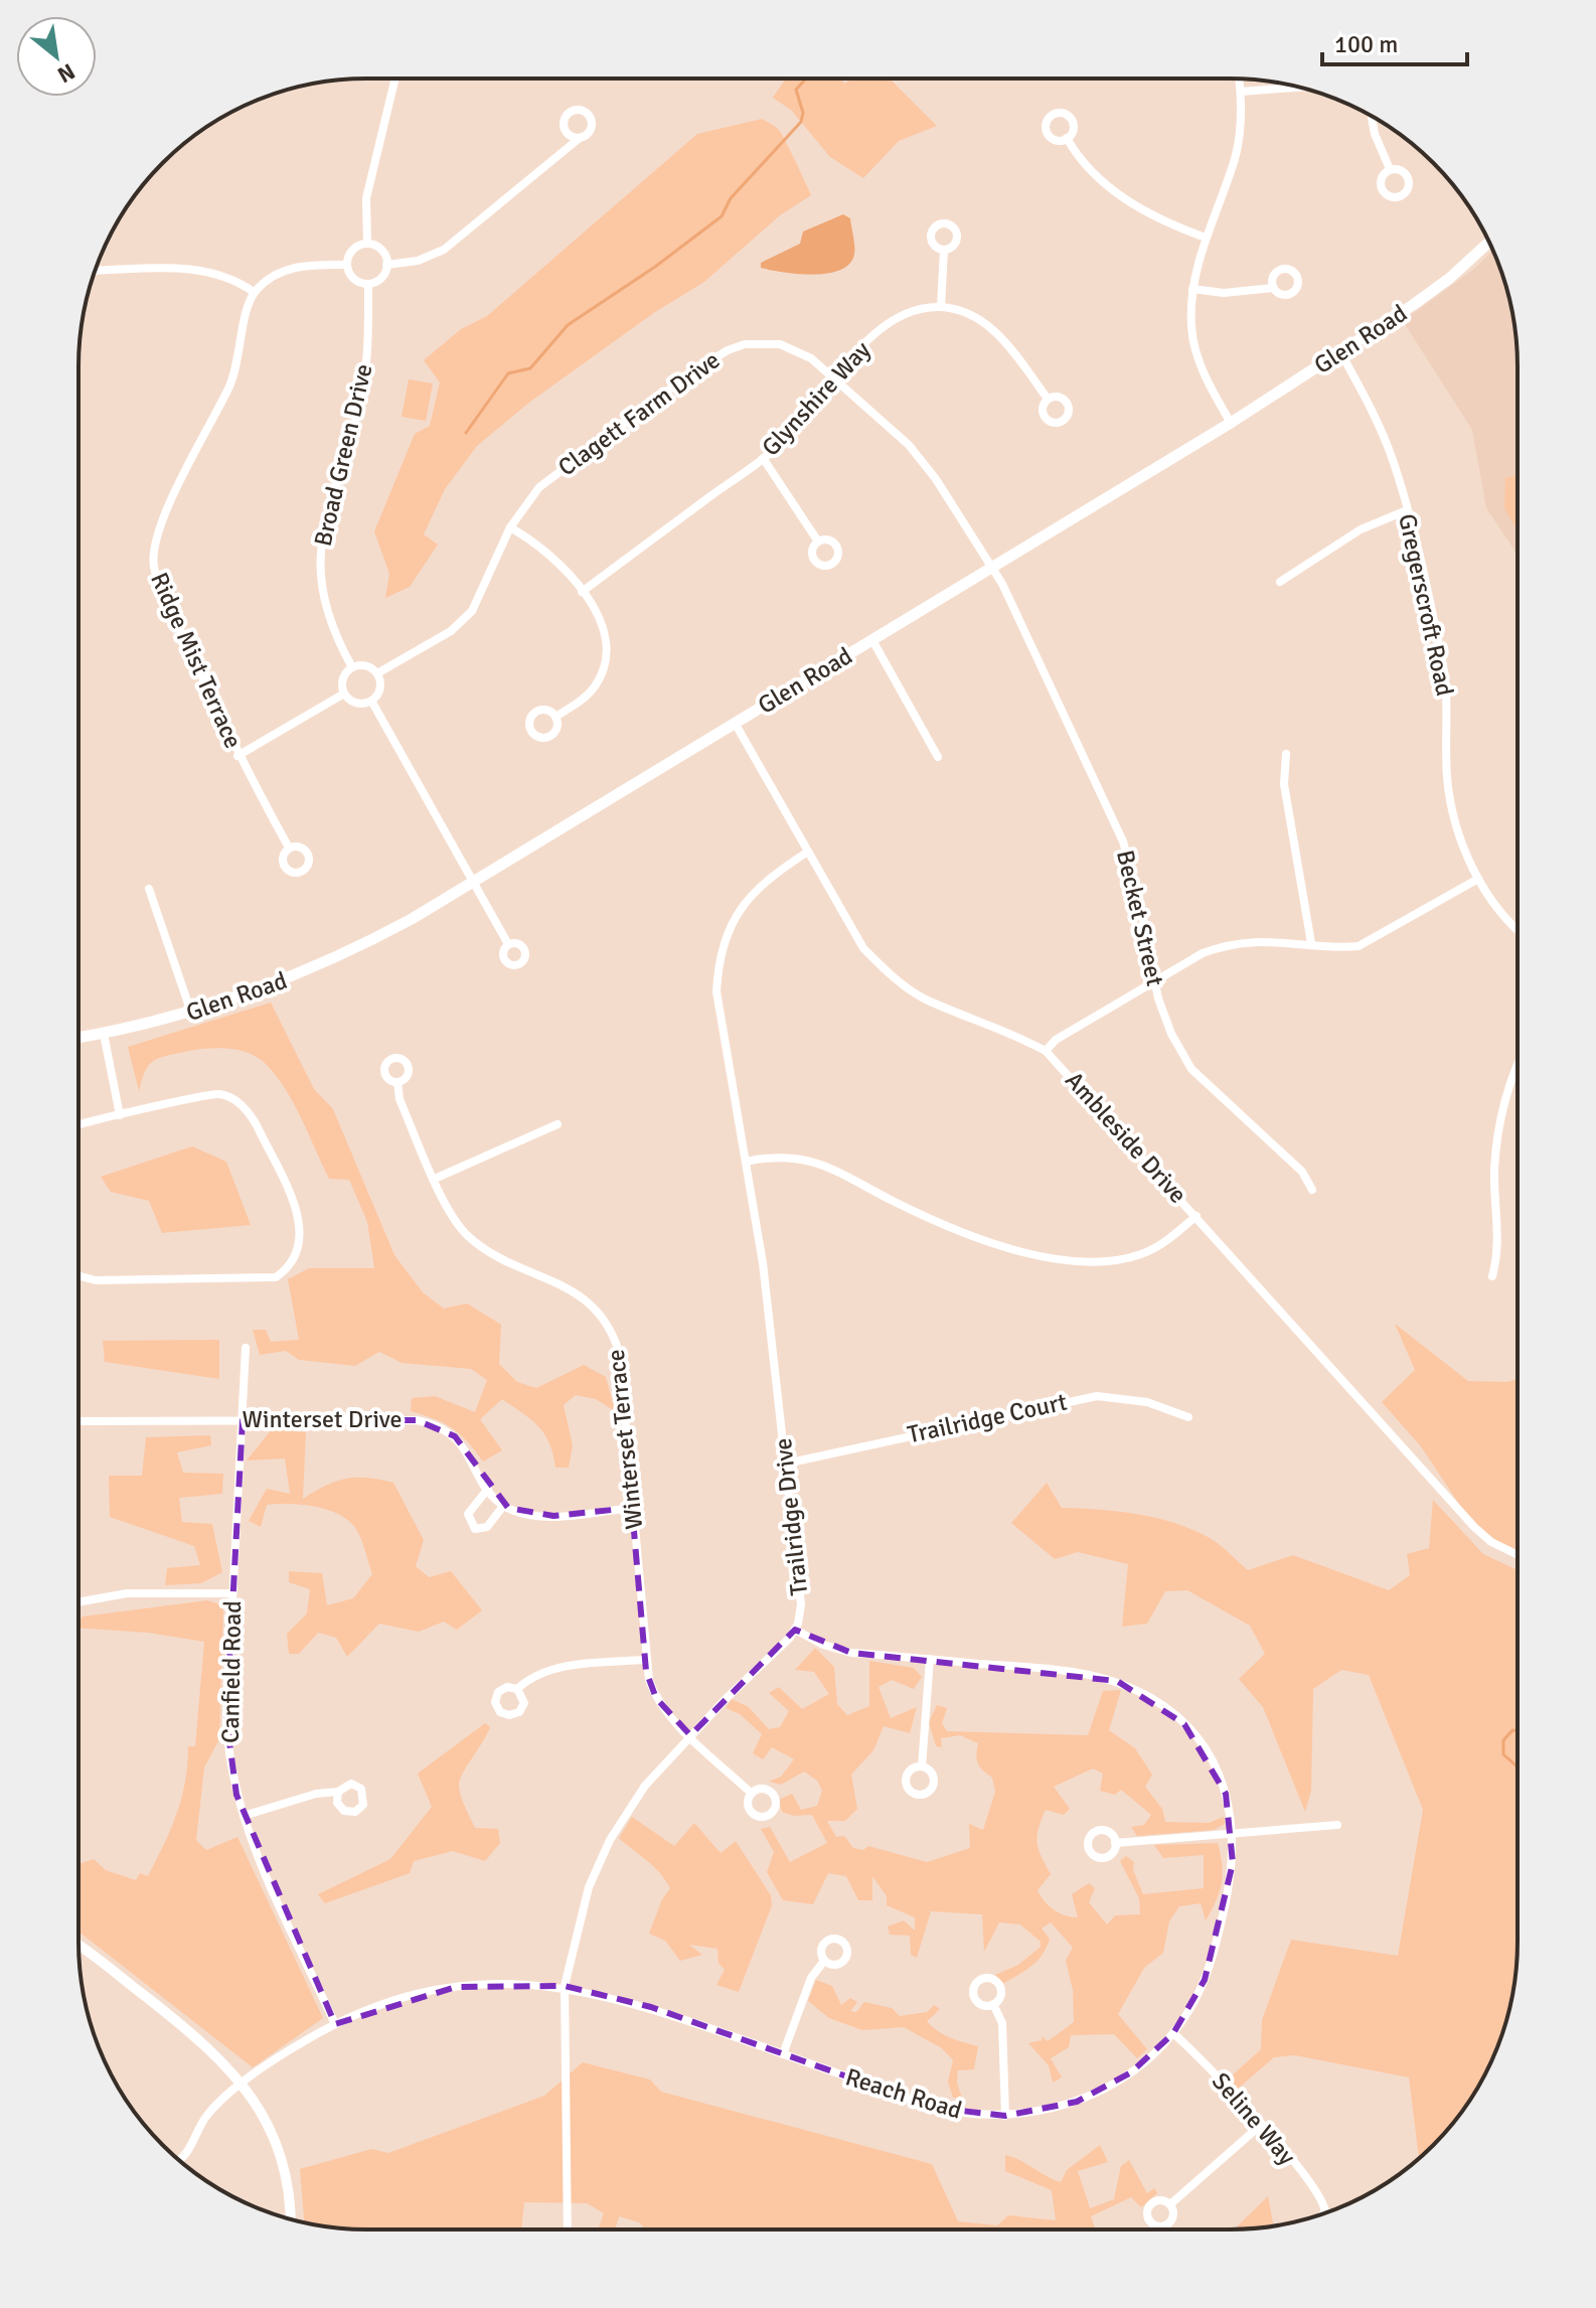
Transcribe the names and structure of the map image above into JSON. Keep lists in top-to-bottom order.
{
  "streets": {
    "main road": ["Glen Road"],
    "street": [
      "Glynshire Way",
      "Clagett Farm Drive",
      "Broad Green Drive",
      "Gregerscroft Road",
      "Ridge Mist Terrace",
      "Becket Street",
      "Ambleside Drive",
      "Trailridge Court",
      "Winterset Drive",
      "Winterset Terrace",
      "Trailridge Drive",
      "Canfield Road",
      "Reach Road",
      "Seline Way"
    ]
  },
  "crossings": [
    ["Glen Road", "Clagett Farm Drive"],
    ["Glen Road", "Gregerscroft Road"],
    ["Glen Road", "Becket Street"],
    ["Glen Road", "Ambleside Drive"],
    ["Glynshire Way", "Clagett Farm Drive"],
    ["Clagett Farm Drive", "Broad Green Drive"],
    ["Clagett Farm Drive", "Becket Street"],
    ["Ambleside Drive", "Trailridge Drive"],
    ["Trailridge Court", "Trailridge Drive"],
    ["Winterset Drive", "Canfield Road"],
    ["Winterset Terrace", "Trailridge Drive"],
    ["Trailridge Drive", "Reach Road"],
    ["Canfield Road", "Reach Road"],
    ["Reach Road", "Seline Way"]
  ],
  "scale_bar": "100 m",
  "north": "bottom right"
}
